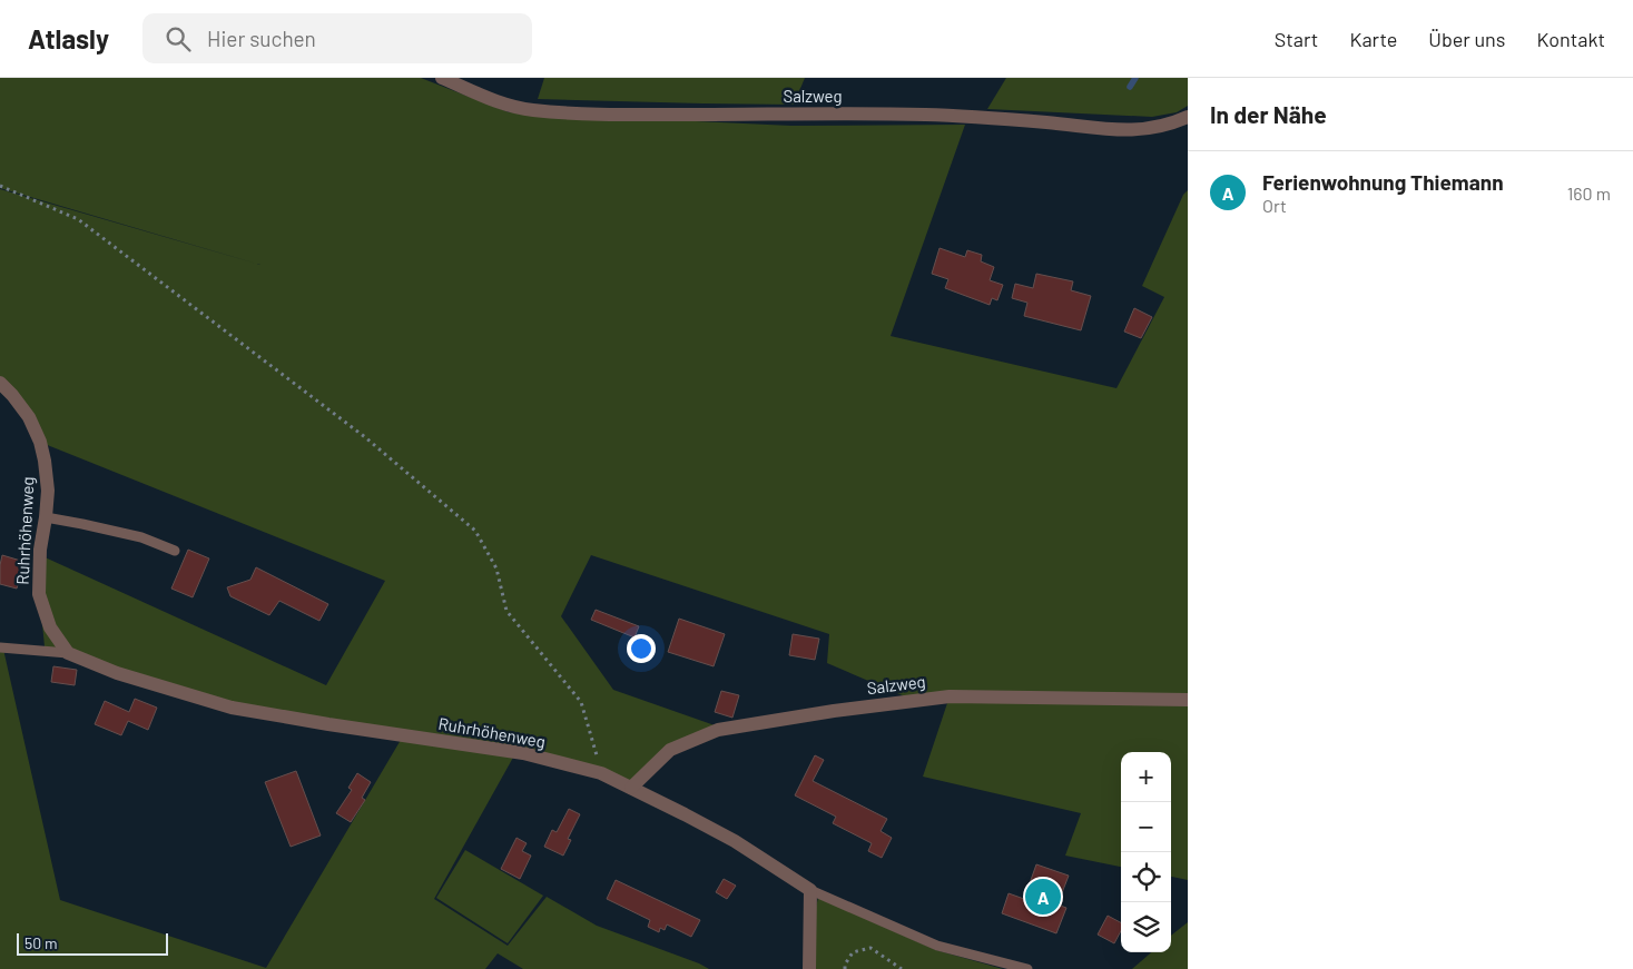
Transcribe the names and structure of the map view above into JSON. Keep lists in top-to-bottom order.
{
  "streets": {
    "street": ["Salzweg", "Ruhrhöhenweg"]
  },
  "crossings": [
    ["Salzweg", "Ruhrhöhenweg"]
  ],
  "scale_bar": "50 m",
  "page": {
    "header": "Atlasly",
    "search": "Hier suchen",
    "nav": [
      "Start",
      "Karte",
      "Über uns",
      "Kontakt"
    ],
    "heading": "In der Nähe",
    "list": [
      {
        "mark": "A",
        "name": "Ferienwohnung Thiemann",
        "note": "Ort",
        "value": "160 m"
      }
    ],
    "map_buttons": ["+", "−"],
    "pins": "A",
    "scale": "50 m"
  }
}
